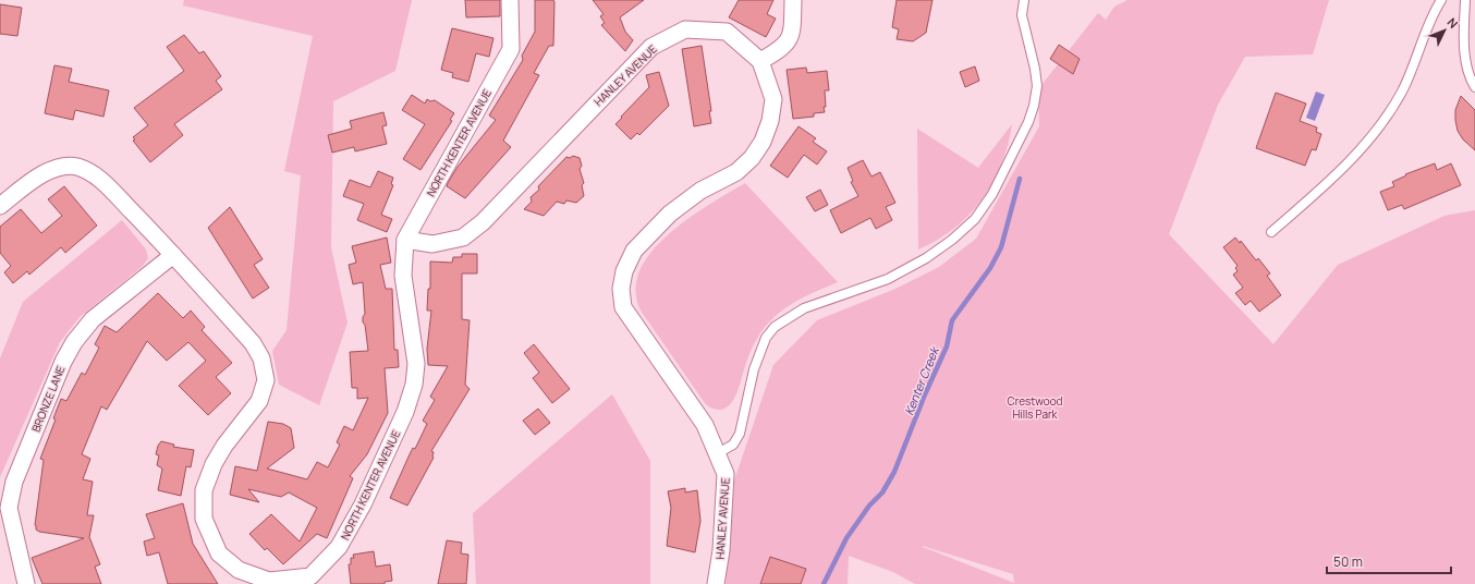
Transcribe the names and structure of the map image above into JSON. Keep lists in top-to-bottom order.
{
  "streets": {
    "street": ["HANLEY AVENUE", "NORTH KENTER AVENUE", "BRONZE LANE"]
  },
  "crossings": [
    ["HANLEY AVENUE", "NORTH KENTER AVENUE"],
    ["NORTH KENTER AVENUE", "BRONZE LANE"]
  ],
  "water": ["Kenter Creek"],
  "parks": ["Crestwood Hills Park"],
  "scale_bar": "50 m",
  "north": "top right"
}
